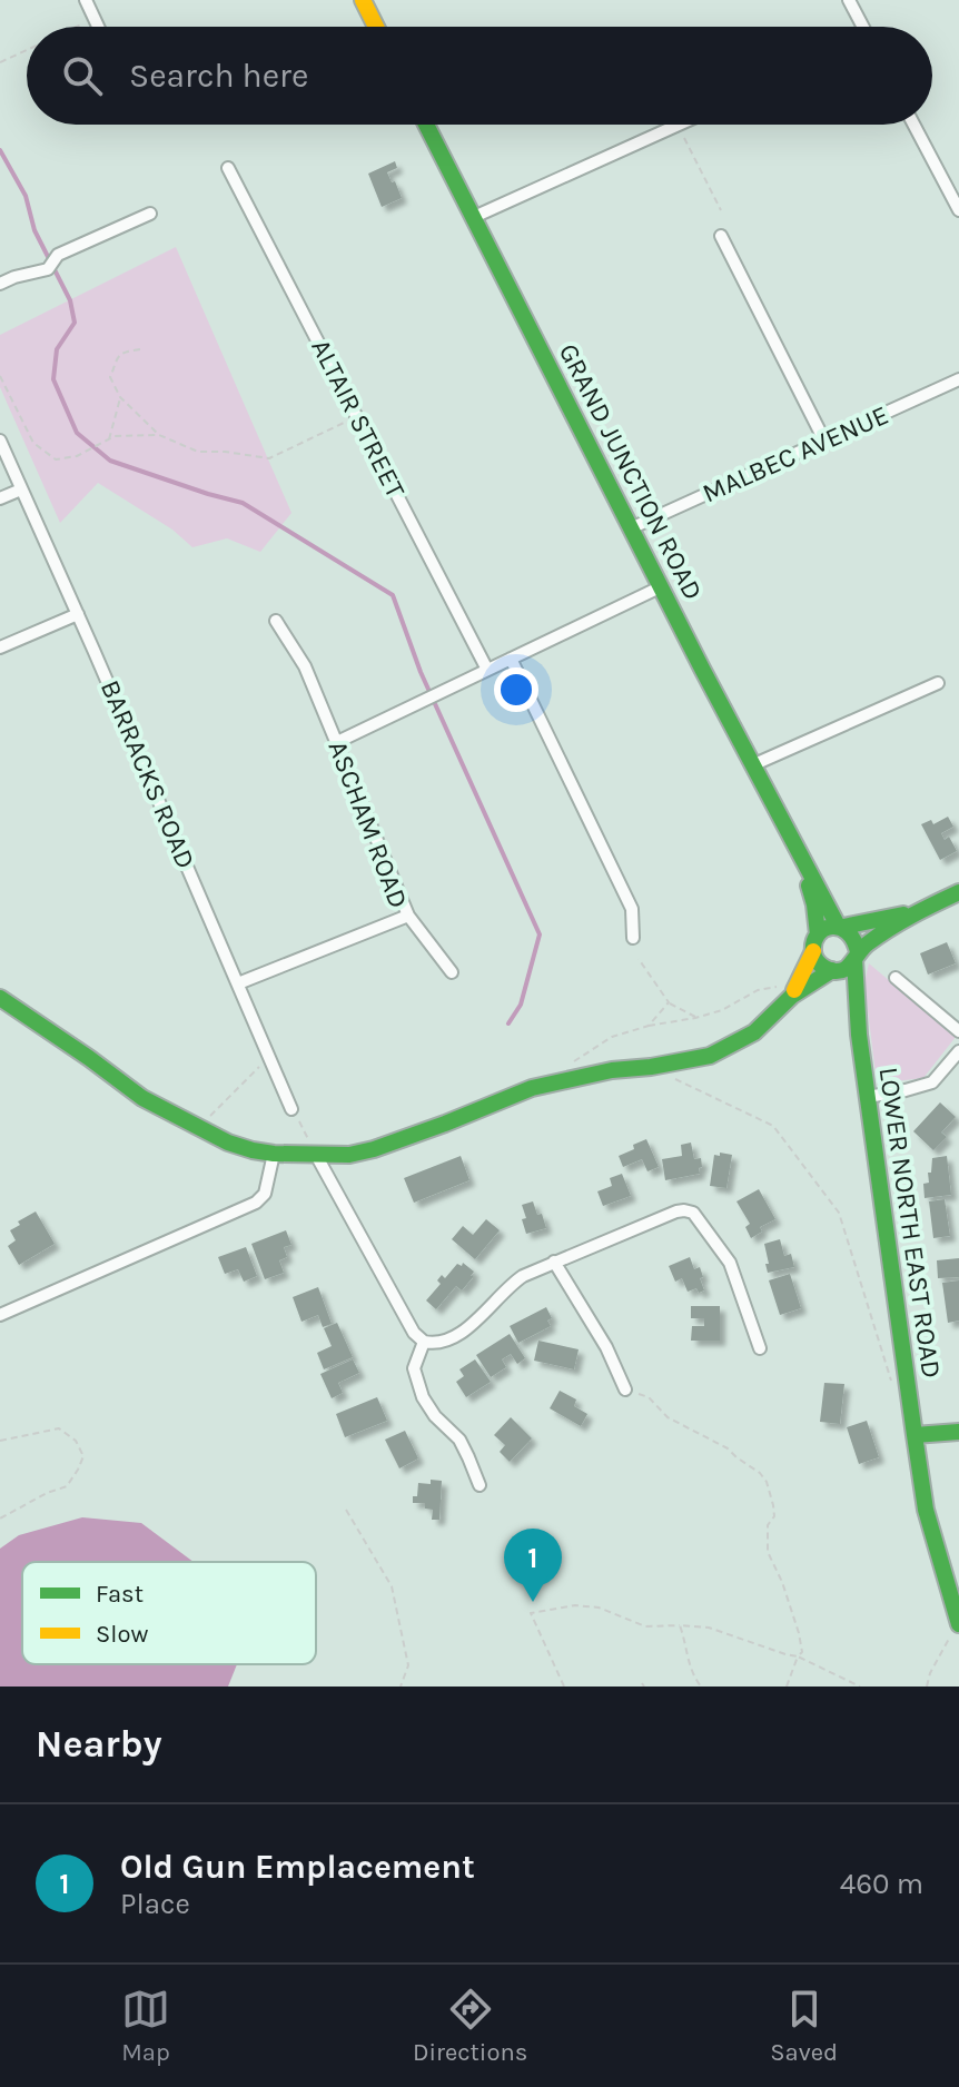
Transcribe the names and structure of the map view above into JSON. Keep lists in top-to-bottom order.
{
  "streets": {
    "main road": ["GRAND JUNCTION ROAD", "LOWER NORTH EAST ROAD"],
    "street": [
      "ALTAIR STREET",
      "MALBEC AVENUE",
      "BARRACKS ROAD",
      "ASCHAM ROAD"
    ]
  },
  "crossings": [
    ["MALBEC AVENUE", "GRAND JUNCTION ROAD"],
    ["GRAND JUNCTION ROAD", "LOWER NORTH EAST ROAD"],
    ["BARRACKS ROAD", "ASCHAM ROAD"]
  ],
  "legend": ["Fast", "Slow"],
  "page": {
    "search": "Search here",
    "pins": "1",
    "heading": "Nearby",
    "list": [
      {
        "mark": "1",
        "name": "Old Gun Emplacement",
        "note": "Place",
        "value": "460 m"
      }
    ],
    "nav": ["Map", "Directions", "Saved"]
  }
}
